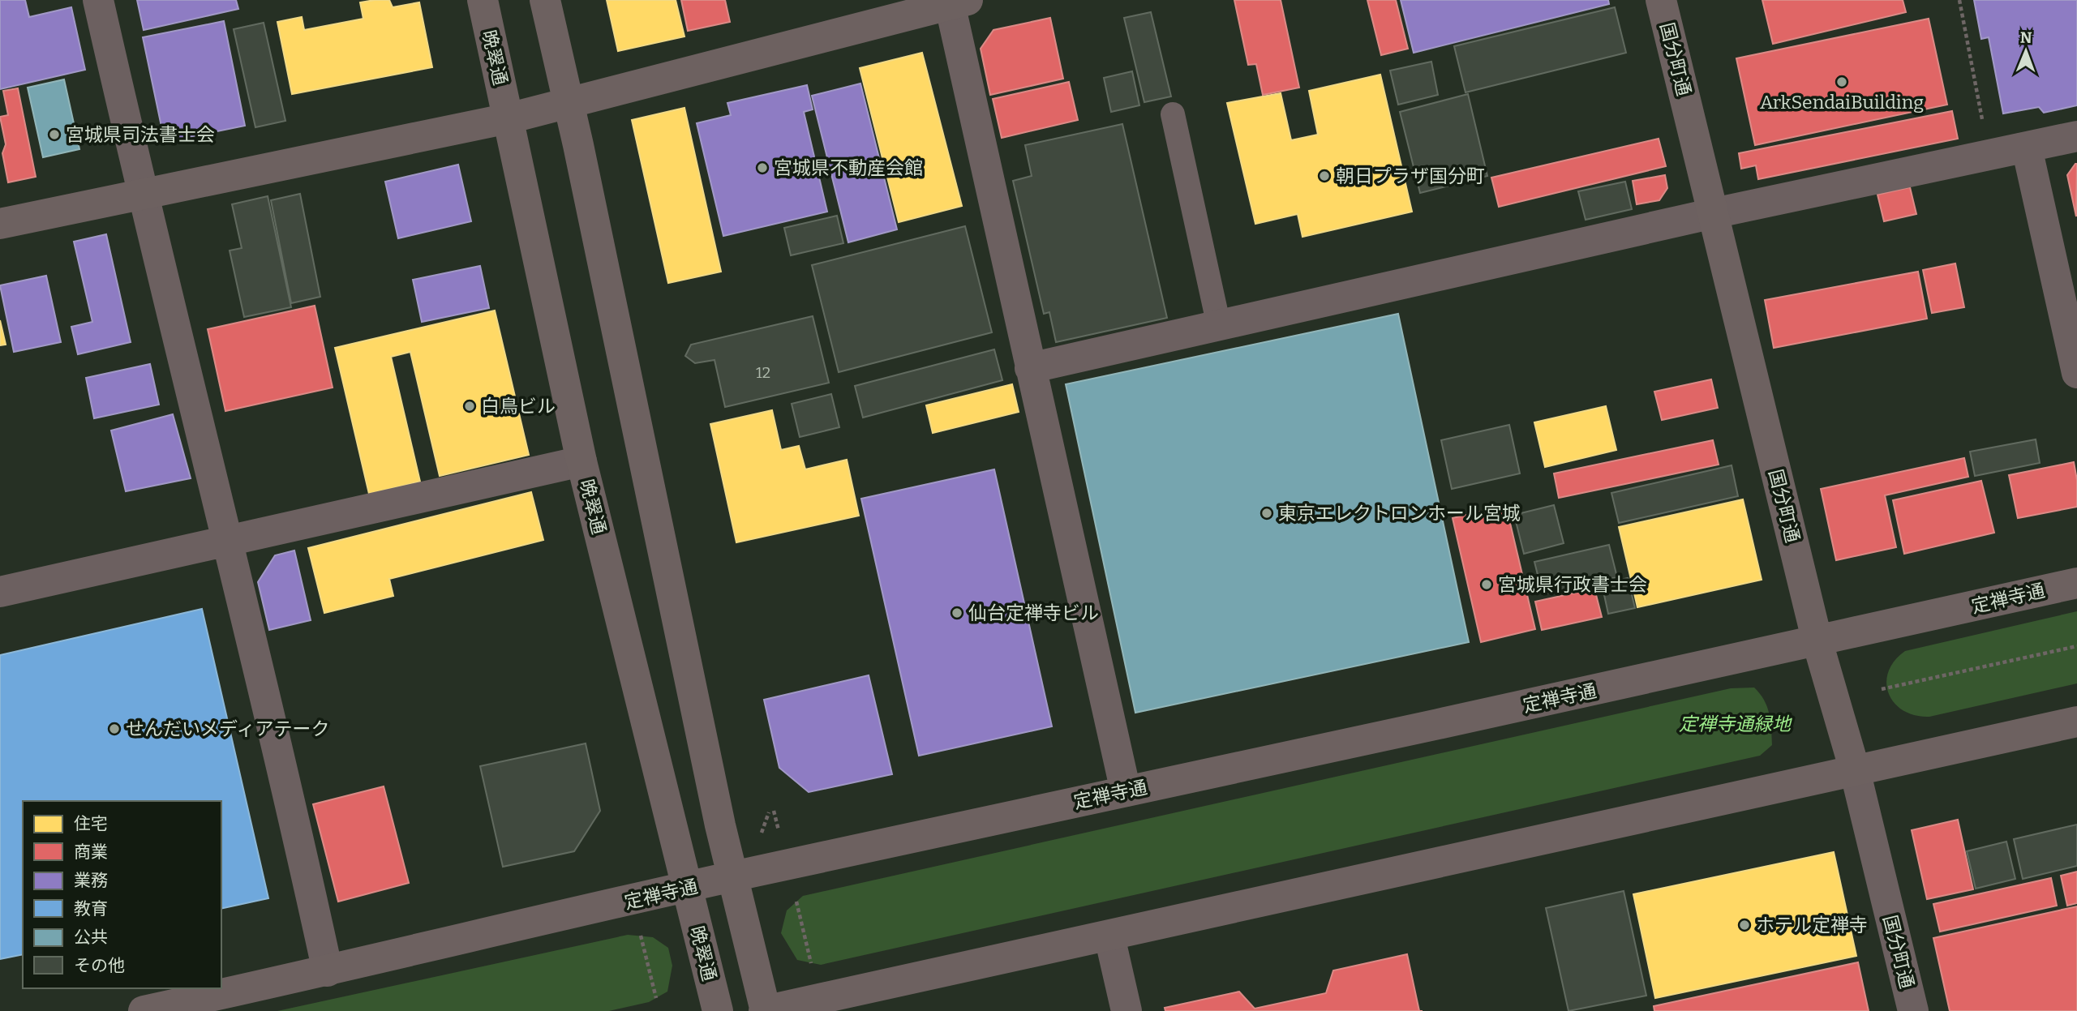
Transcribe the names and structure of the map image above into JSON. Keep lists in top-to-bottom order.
{
  "streets": {
    "street": ["晩翠通", "国分町通", "定禅寺通"]
  },
  "crossings": [
    ["晩翠通", "定禅寺通"],
    ["国分町通", "定禅寺通"]
  ],
  "parks": ["定禅寺通緑地"],
  "places": [
    "ArkSendaiBuilding",
    "宮城県司法書士会",
    "宮城県不動産会館",
    "朝日プラザ国分町",
    "白鳥ビル",
    "東京エレクトロンホール宮城",
    "宮城県行政書士会",
    "仙台定禅寺ビル",
    "せんだいメディアテーク",
    "ホテル定禅寺"
  ],
  "house_numbers": ["12"],
  "legend": [
    "住宅",
    "商業",
    "業務",
    "教育",
    "公共",
    "その他"
  ],
  "north": "top"
}
